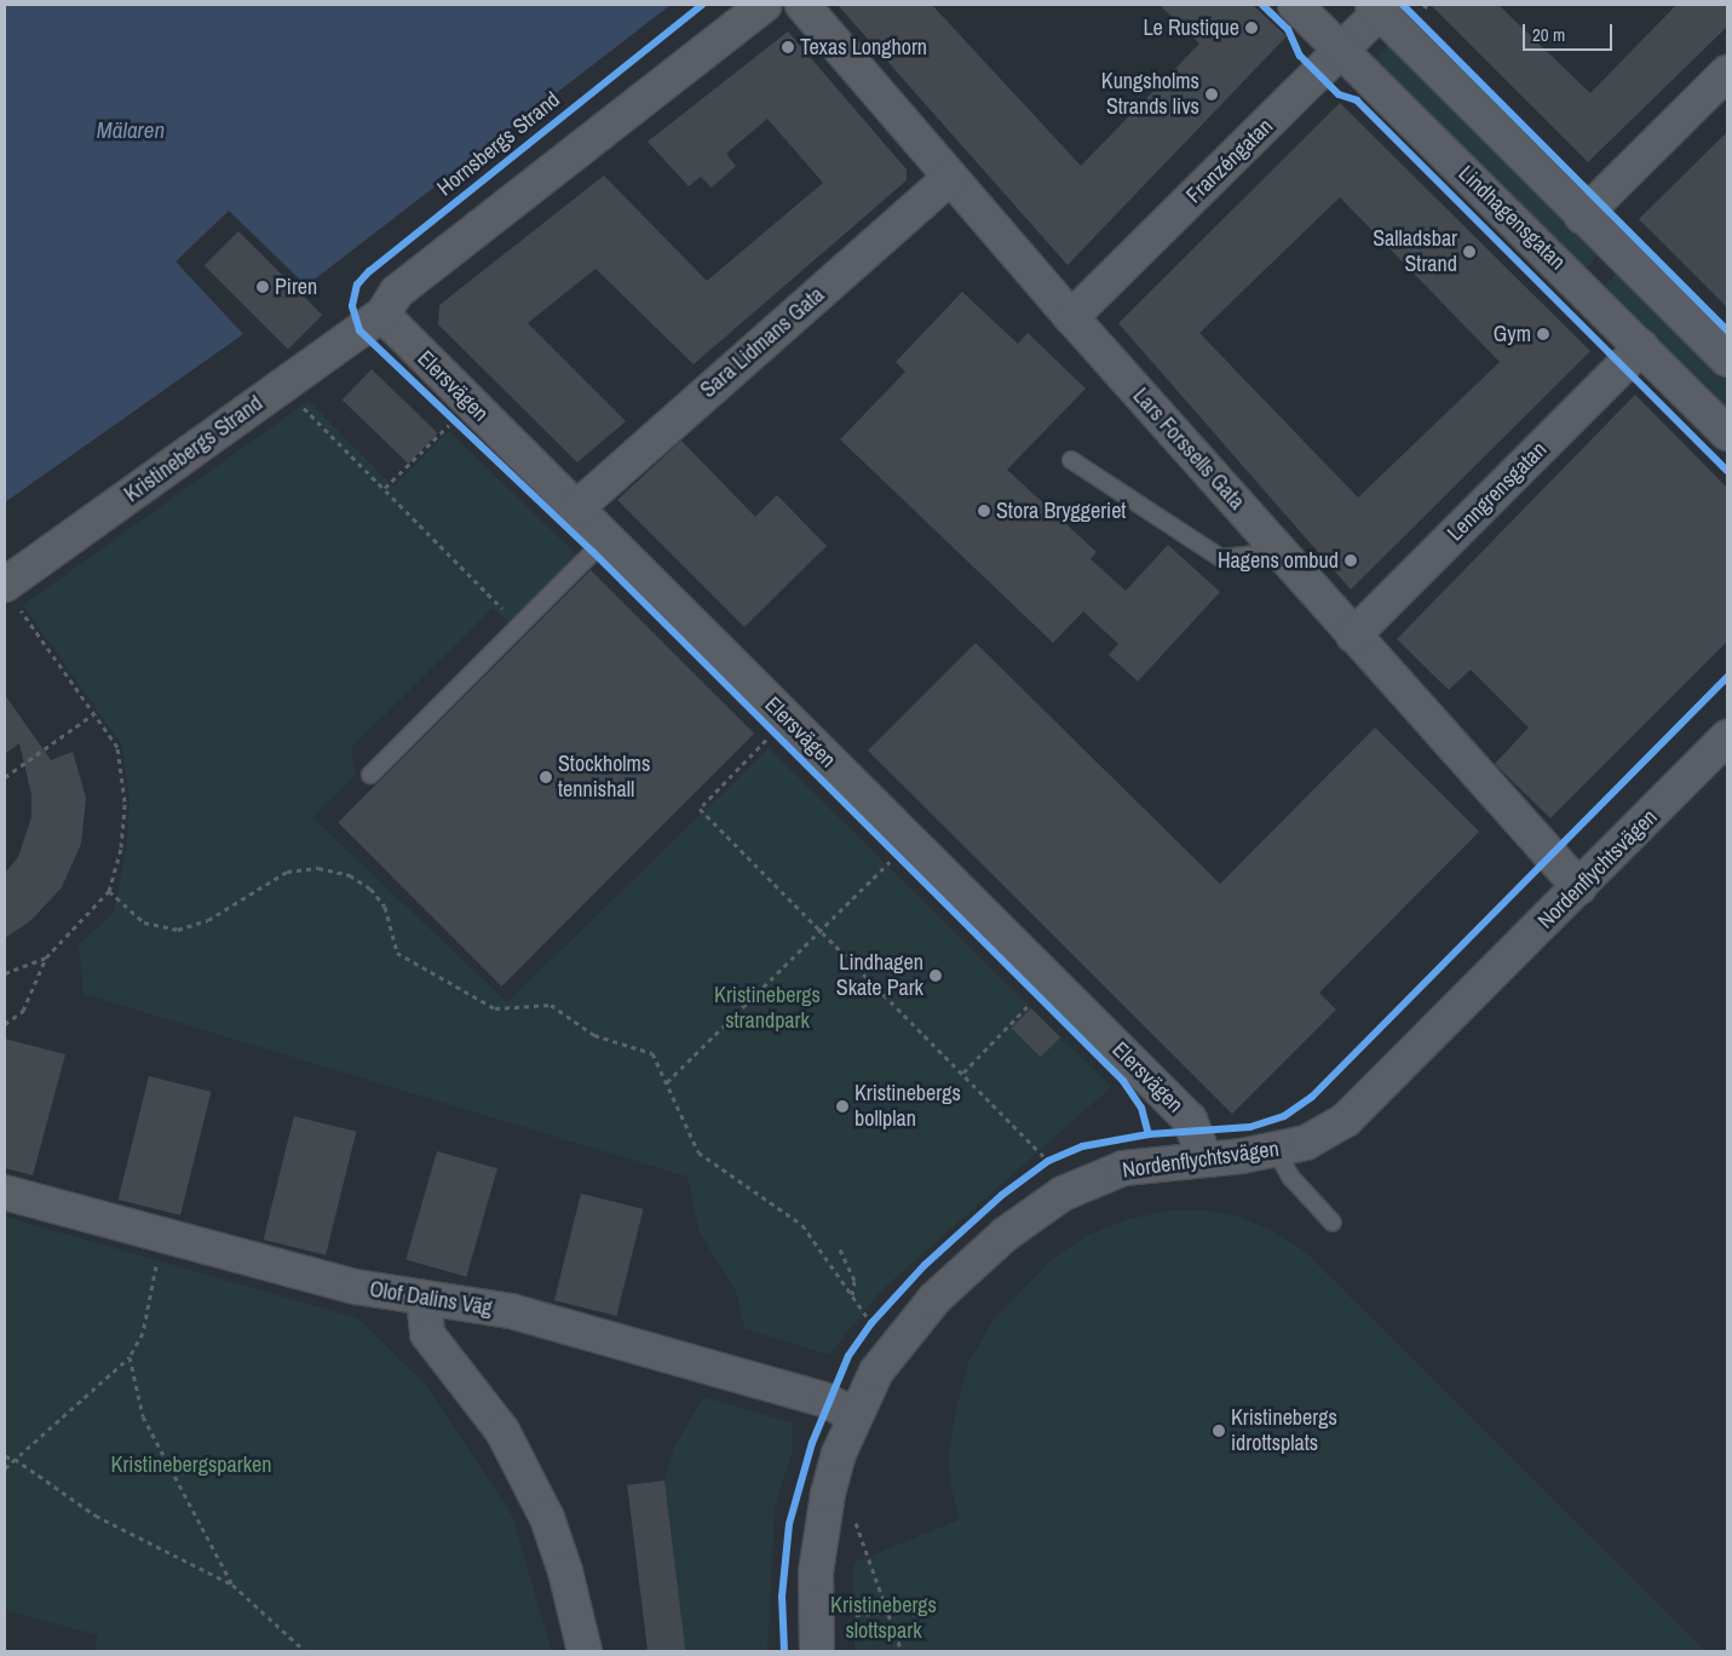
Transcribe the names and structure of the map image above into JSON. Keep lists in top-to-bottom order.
{
  "streets": {
    "street": [
      "Franzéngatan",
      "Lindhagensgatan",
      "Sara Lidmans Gata",
      "Elersvägen",
      "Kristinebergs Strand",
      "Lars Forssells Gata",
      "Lenngrensgatan",
      "Nordenflychtsvägen",
      "Olof Dalins Väg"
    ],
    "cycle path": ["Hornsbergs Strand"]
  },
  "crossings": [
    ["Franzéngatan", "Lindhagensgatan"],
    ["Franzéngatan", "Lars Forssells Gata"],
    ["Lindhagensgatan", "Lenngrensgatan"],
    ["Sara Lidmans Gata", "Elersvägen"],
    ["Sara Lidmans Gata", "Lars Forssells Gata"],
    ["Elersvägen", "Kristinebergs Strand"],
    ["Elersvägen", "Nordenflychtsvägen"],
    ["Lars Forssells Gata", "Lenngrensgatan"],
    ["Lars Forssells Gata", "Nordenflychtsvägen"],
    ["Nordenflychtsvägen", "Olof Dalins Väg"]
  ],
  "water": ["Mälaren"],
  "parks": ["Kristinebergs strandpark", "Kristinebergsparken", "Kristinebergs slottspark"],
  "places": [
    "Le Rustique",
    "Texas Longhorn",
    "Kungsholms Strands livs",
    "Salladsbar Strand",
    "Piren",
    "Gym",
    "Stora Bryggeriet",
    "Hagens ombud",
    "Stockholms tennishall",
    "Lindhagen Skate Park",
    "Kristinebergs bollplan",
    "Kristinebergs idrottsplats"
  ],
  "scale_bar": "20 m"
}
